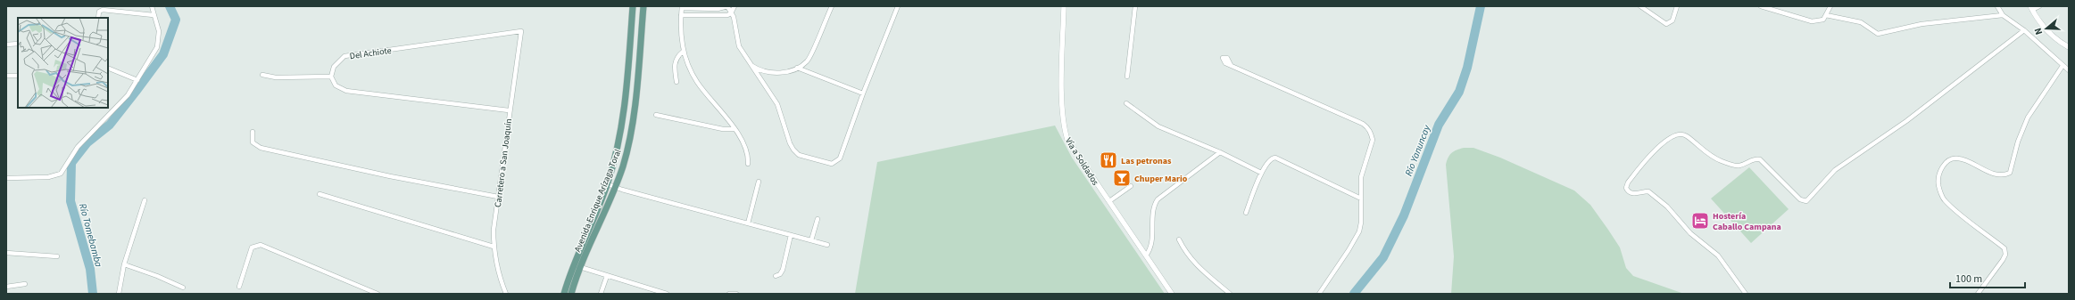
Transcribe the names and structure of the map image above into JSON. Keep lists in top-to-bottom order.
{
  "streets": {
    "main road": ["Avenida Enrique Arízaga Toral"],
    "street": ["Del Achiote", "Vía a Soldados", "Carretero a San Joaquín"]
  },
  "crossings": [
    ["Del Achiote", "Carretero a San Joaquín"]
  ],
  "water": ["Río Yanuncay", "Río Tomebamba"],
  "places": {
    "restaurant": ["Las petronas"],
    "bar": ["Chuper Mario"],
    "hotel": ["Hostería Caballo Campana"]
  },
  "scale_bar": "100 m",
  "north": "left"
}
